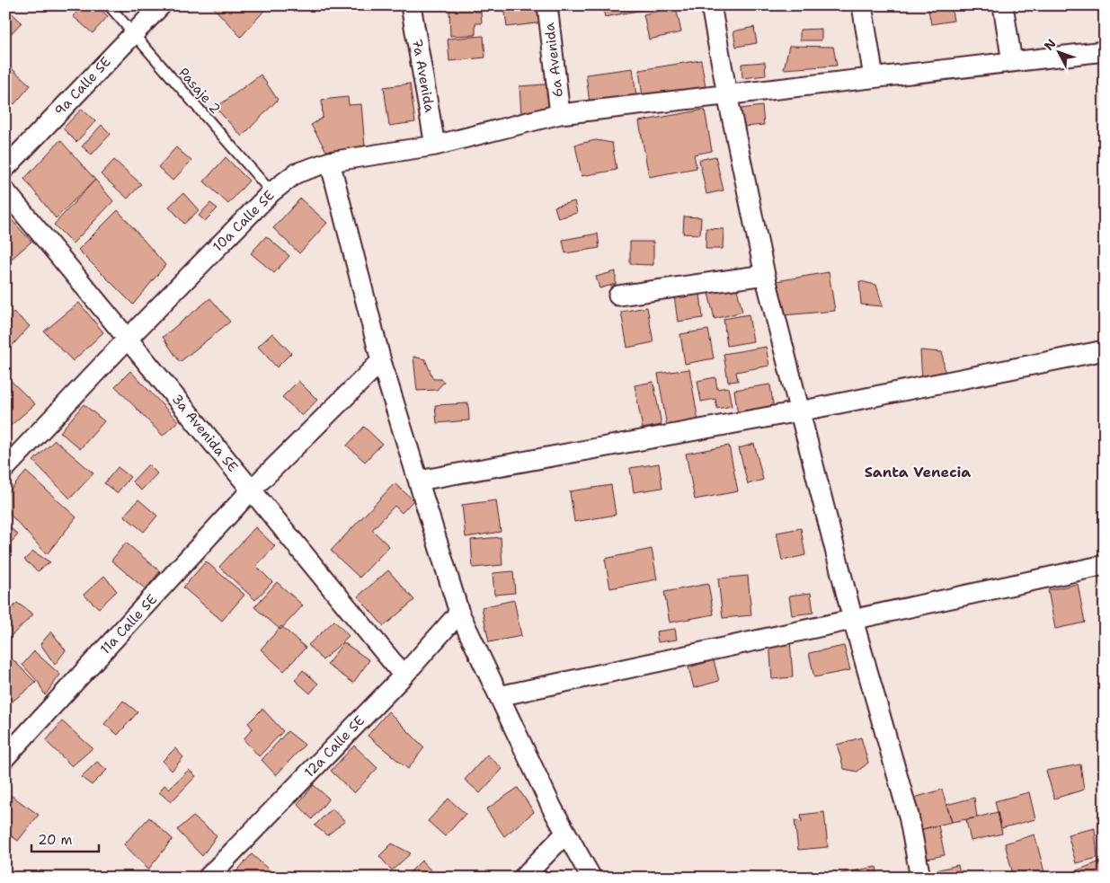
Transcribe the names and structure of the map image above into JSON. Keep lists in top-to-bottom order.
{
  "streets": {
    "street": [
      "6a Avenida",
      "7a Avenida",
      "9a Calle SE",
      "10a Calle SE",
      "3a Avenida SE",
      "11a Calle SE",
      "12a Calle SE"
    ],
    "lane": ["Pasaje 2"]
  },
  "crossings": [
    ["6a Avenida", "10a Calle SE"],
    ["7a Avenida", "10a Calle SE"],
    ["9a Calle SE", "Pasaje 2"],
    ["Pasaje 2", "10a Calle SE"],
    ["10a Calle SE", "3a Avenida SE"],
    ["3a Avenida SE", "11a Calle SE"],
    ["3a Avenida SE", "12a Calle SE"]
  ],
  "districts": ["Santa Venecia"],
  "scale_bar": "20 m",
  "north": "top left"
}
